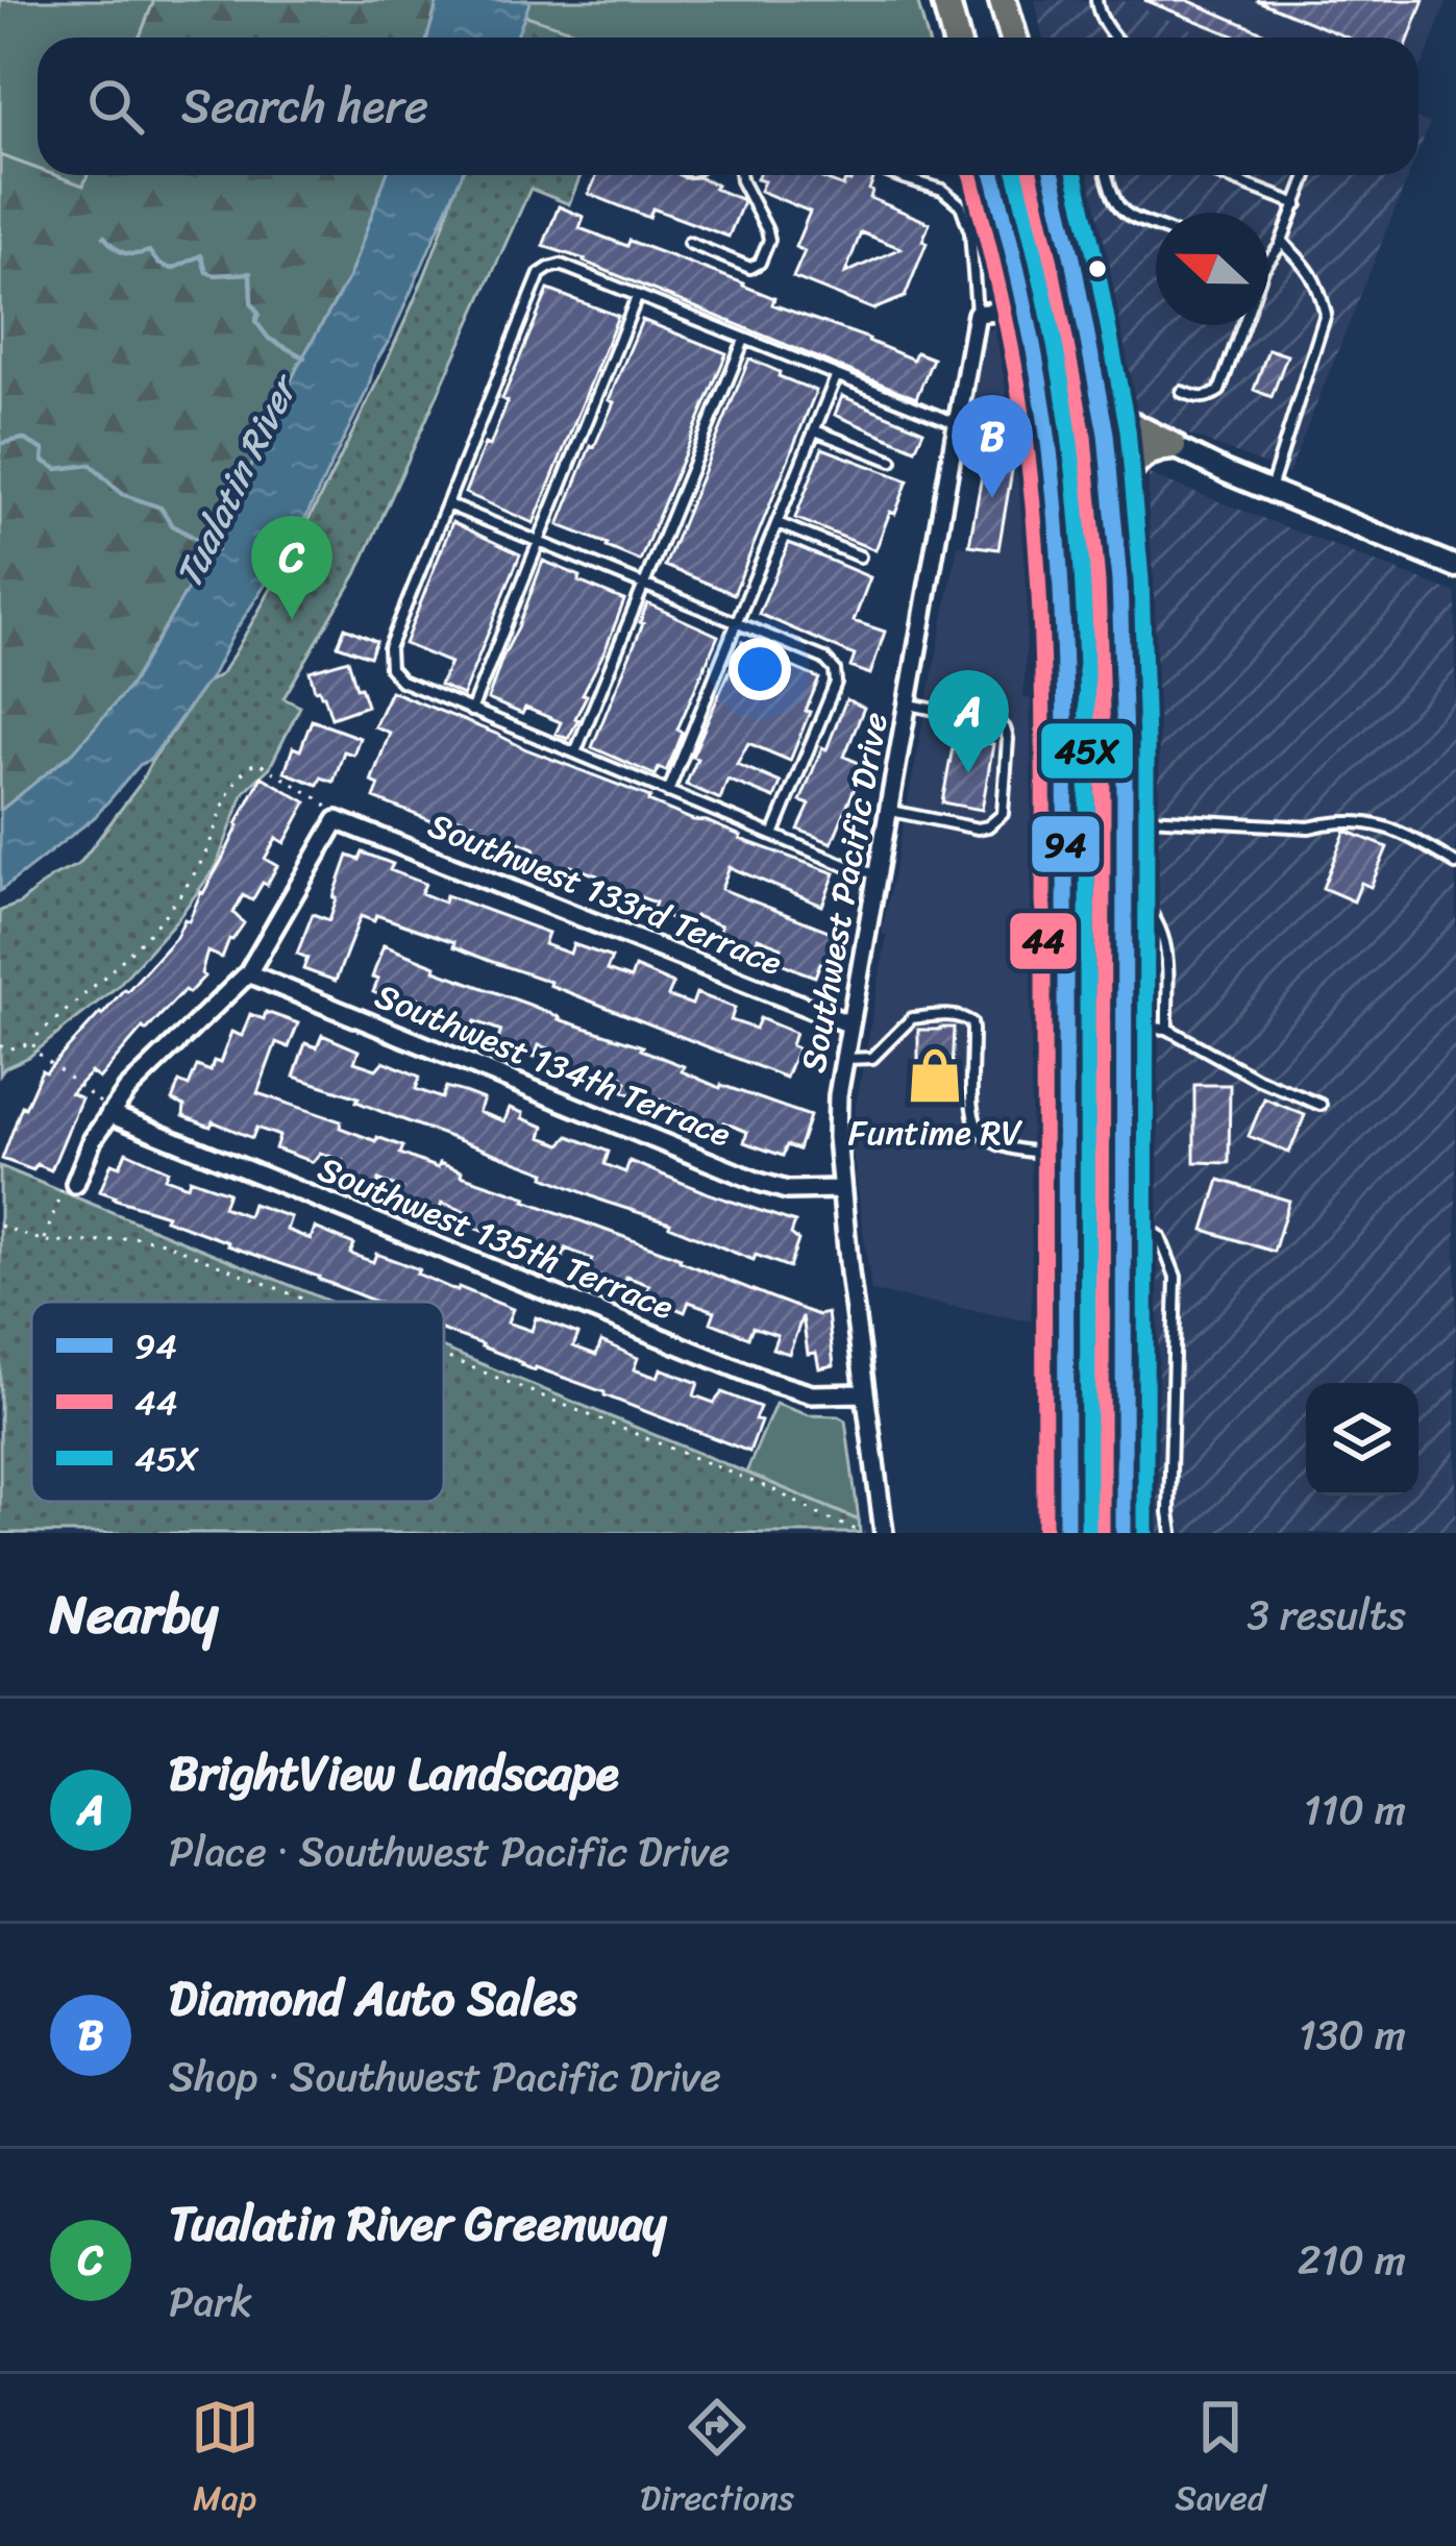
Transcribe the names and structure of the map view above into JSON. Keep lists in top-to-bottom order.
{
  "streets": {
    "street": [
      "Southwest Pacific Drive",
      "Southwest 133rd Terrace",
      "Southwest 134th Terrace",
      "Southwest 135th Terrace"
    ]
  },
  "crossings": [
    ["Southwest Pacific Drive", "Southwest 133rd Terrace"],
    ["Southwest Pacific Drive", "Southwest 134th Terrace"],
    ["Southwest Pacific Drive", "Southwest 135th Terrace"]
  ],
  "water": ["Tualatin River"],
  "places": {
    "shop": ["Funtime RV"]
  },
  "lines": ["transit line 94", "transit line 44", "transit line 45X"],
  "legend": ["94", "44", "45X"],
  "north": "left",
  "page": {
    "search": "Search here",
    "pins": ["B", "C", "A"],
    "heading": ["Nearby", "3 results"],
    "list": [
      {
        "mark": "A",
        "name": "BrightView Landscape",
        "note": "Place · Southwest Pacific Drive",
        "value": "110 m"
      },
      {
        "mark": "B",
        "name": "Diamond Auto Sales",
        "note": "Shop · Southwest Pacific Drive",
        "value": "130 m"
      },
      {
        "mark": "C",
        "name": "Tualatin River Greenway",
        "note": "Park",
        "value": "210 m"
      }
    ],
    "nav": ["Map", "Directions", "Saved"]
  }
}
